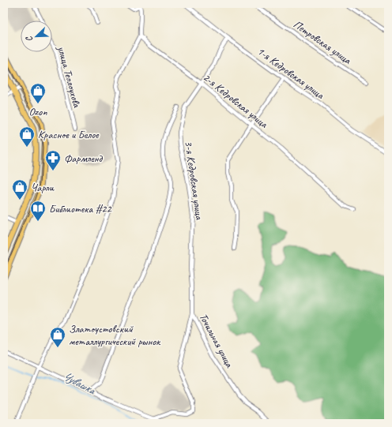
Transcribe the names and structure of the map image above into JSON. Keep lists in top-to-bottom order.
{
  "streets": {
    "street": [
      "Петровская улица",
      "1-я Кедровская улица",
      "улица Теплоухова",
      "2-я Кедровская улица",
      "3-я Кедровская улица",
      "Точильная улица"
    ]
  },
  "crossings": [
    ["1-я Кедровская улица", "3-я Кедровская улица"],
    ["2-я Кедровская улица", "3-я Кедровская улица"],
    ["3-я Кедровская улица", "Точильная улица"]
  ],
  "water": ["Чувашка"],
  "places": {
    "shop": [
      "Ozon",
      "Красное и Белое",
      "Чарли",
      "Златоустовский металлургический рынок"
    ],
    "pharmacy": ["Фармленд"],
    "library": ["Библиотека #22"]
  },
  "north": "bottom left"
}
